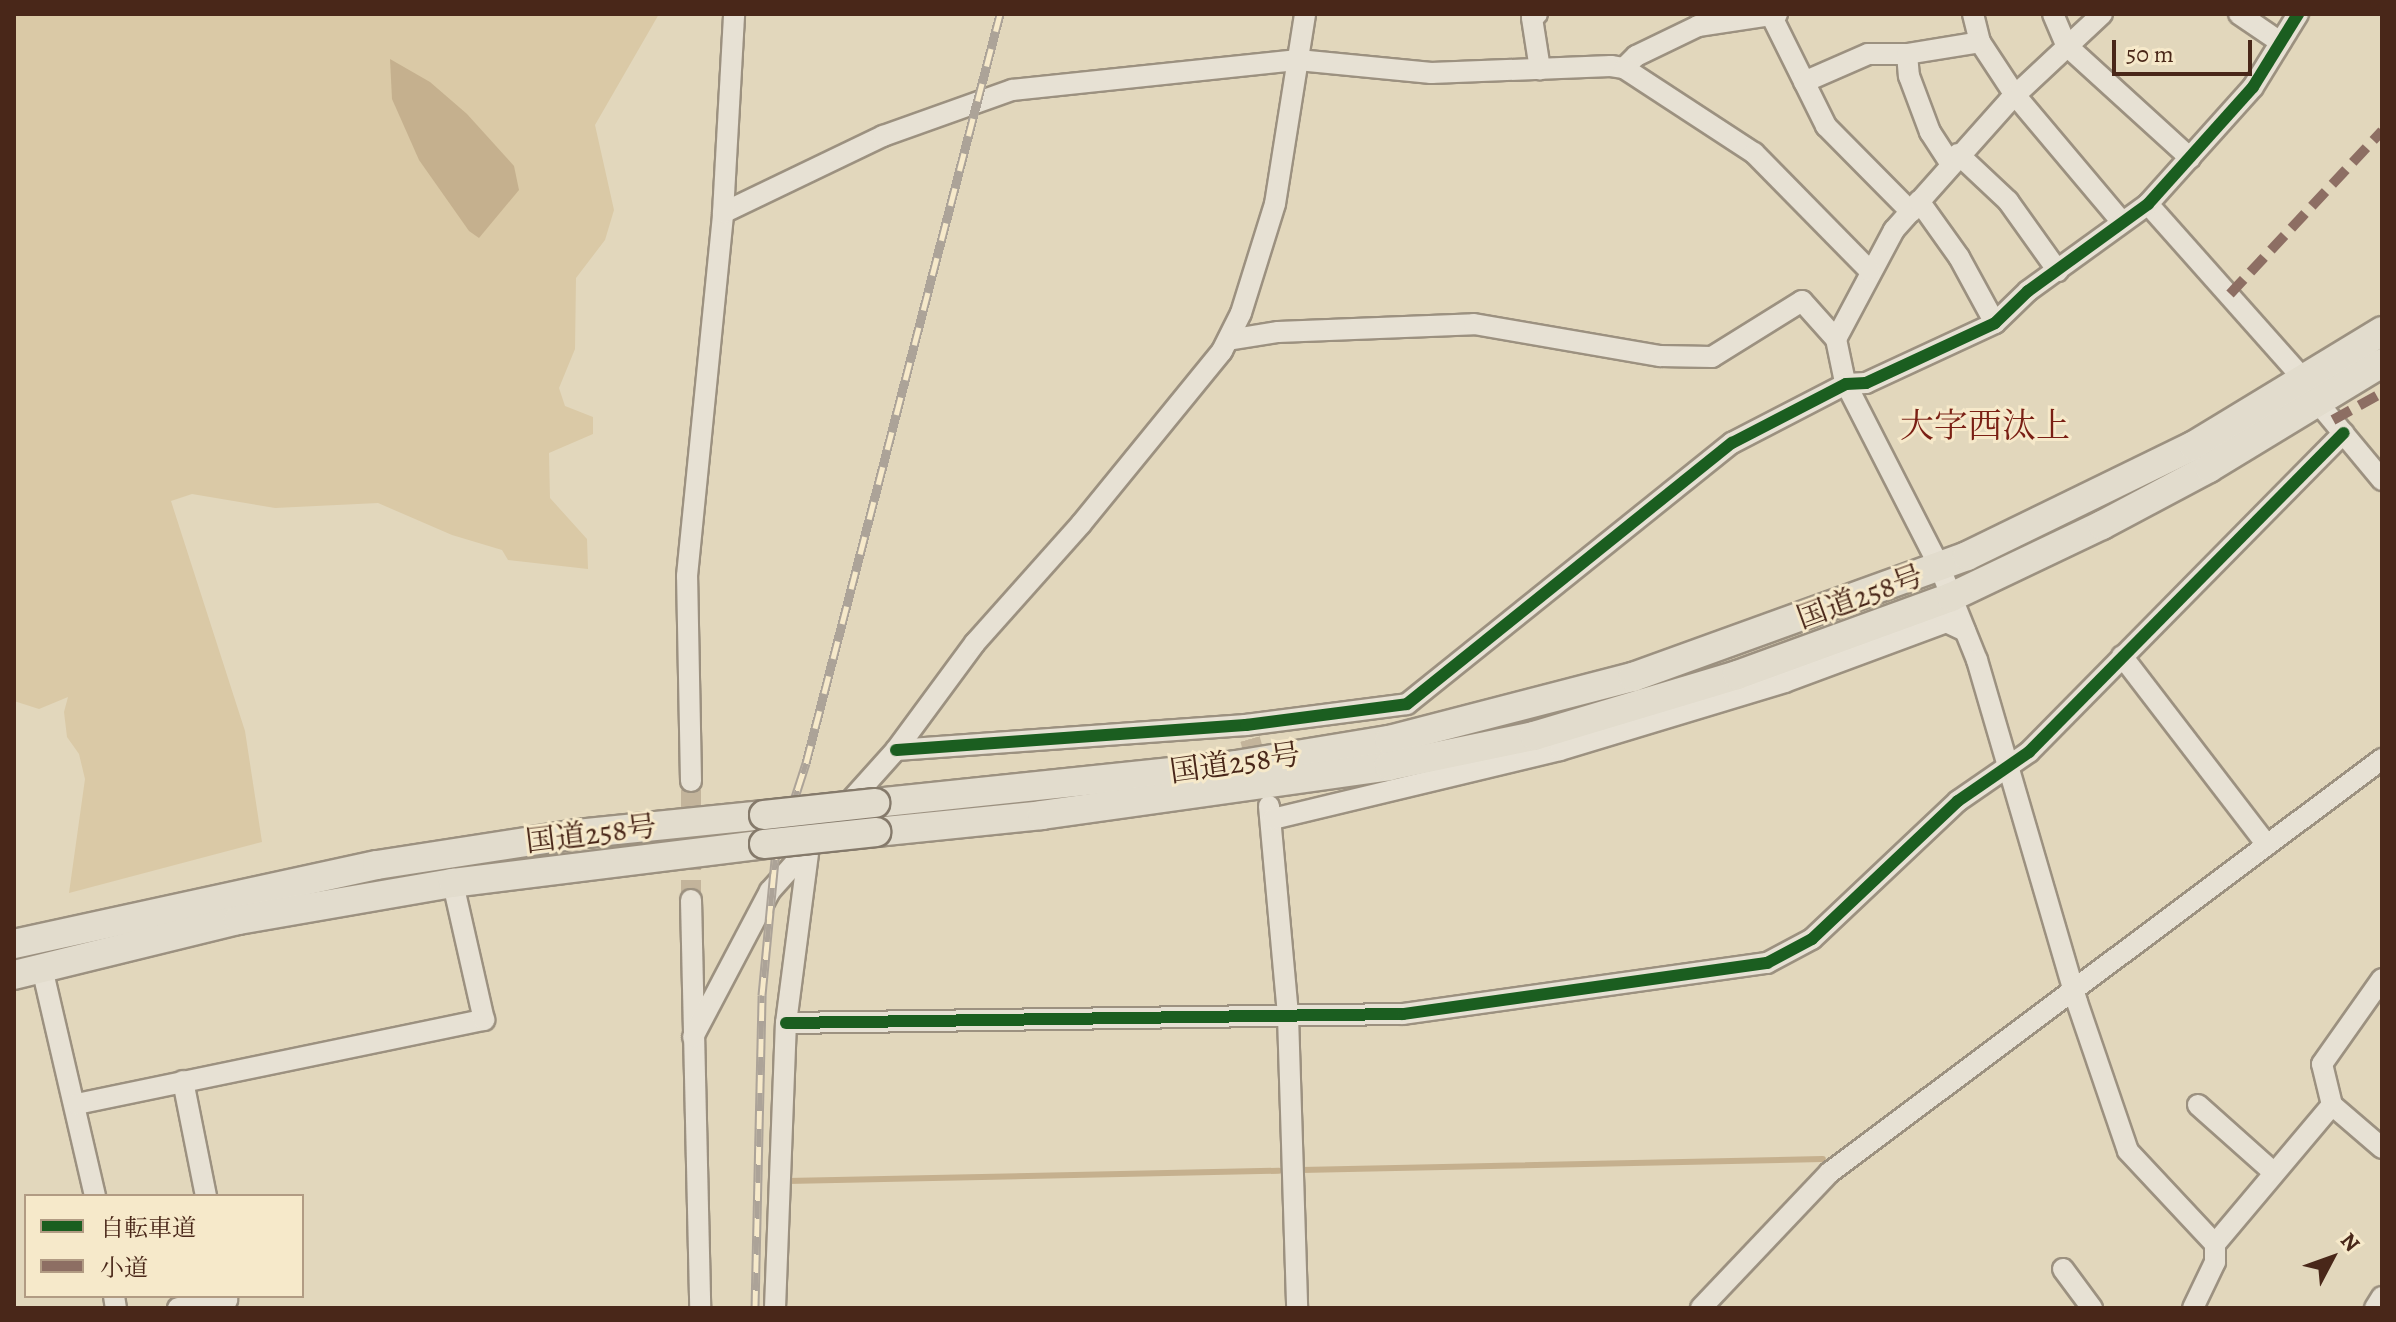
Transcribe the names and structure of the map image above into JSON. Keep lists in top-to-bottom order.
{
  "streets": {
    "highway": ["国道258号"]
  },
  "districts": ["大字西汰上"],
  "legend": ["自転車道", "小道"],
  "scale_bar": "50 m",
  "north": "top right"
}
